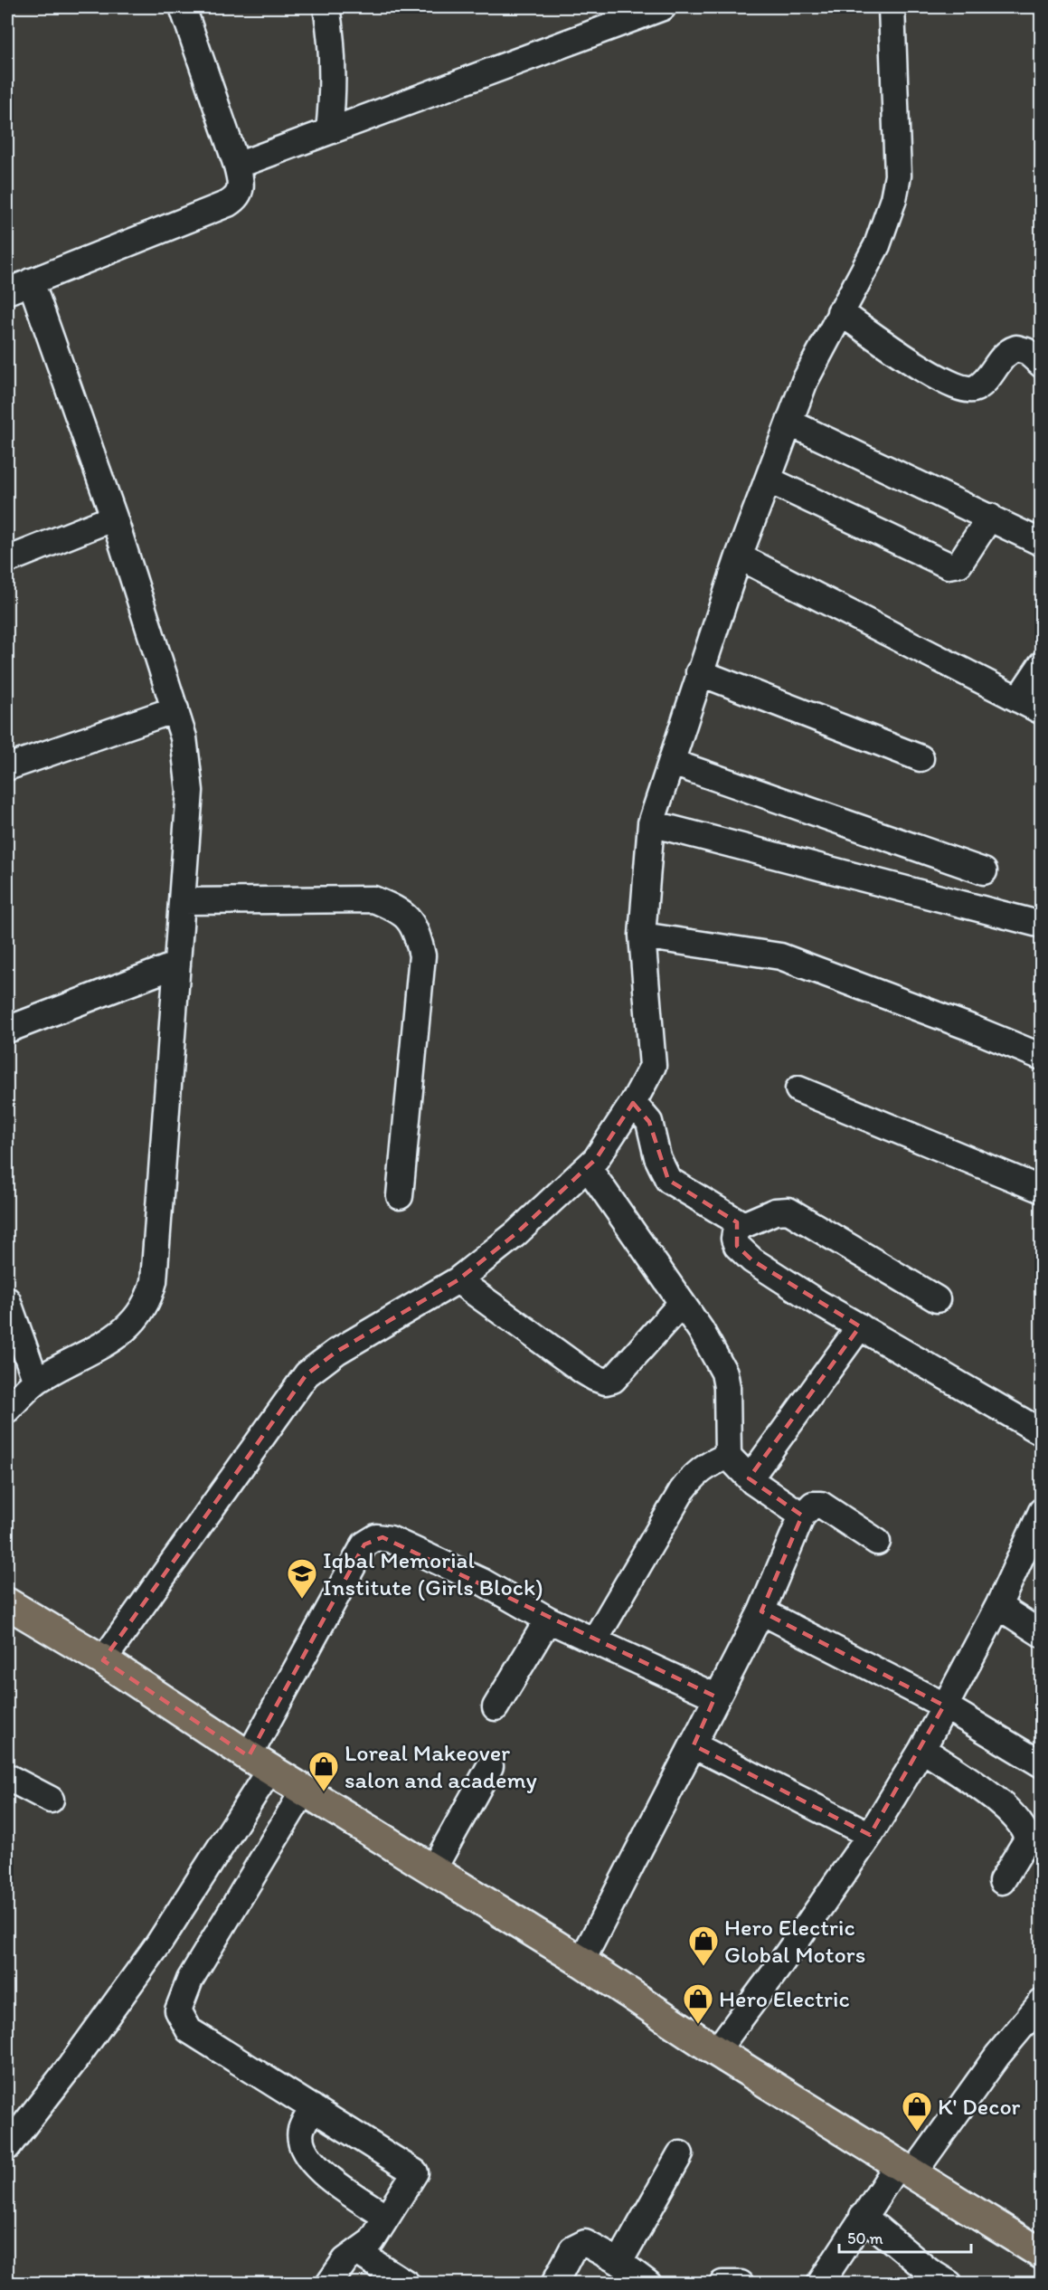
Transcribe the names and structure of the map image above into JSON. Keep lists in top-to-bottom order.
{
  "places": {
    "school or university": ["Iqbal Memorial Institute (Girls Block)"],
    "shop": [
      "Loreal Makeover salon and academy",
      "Hero Electric Global Motors",
      "Hero Electric",
      "K' Decor"
    ]
  },
  "scale_bar": "50 m"
}
